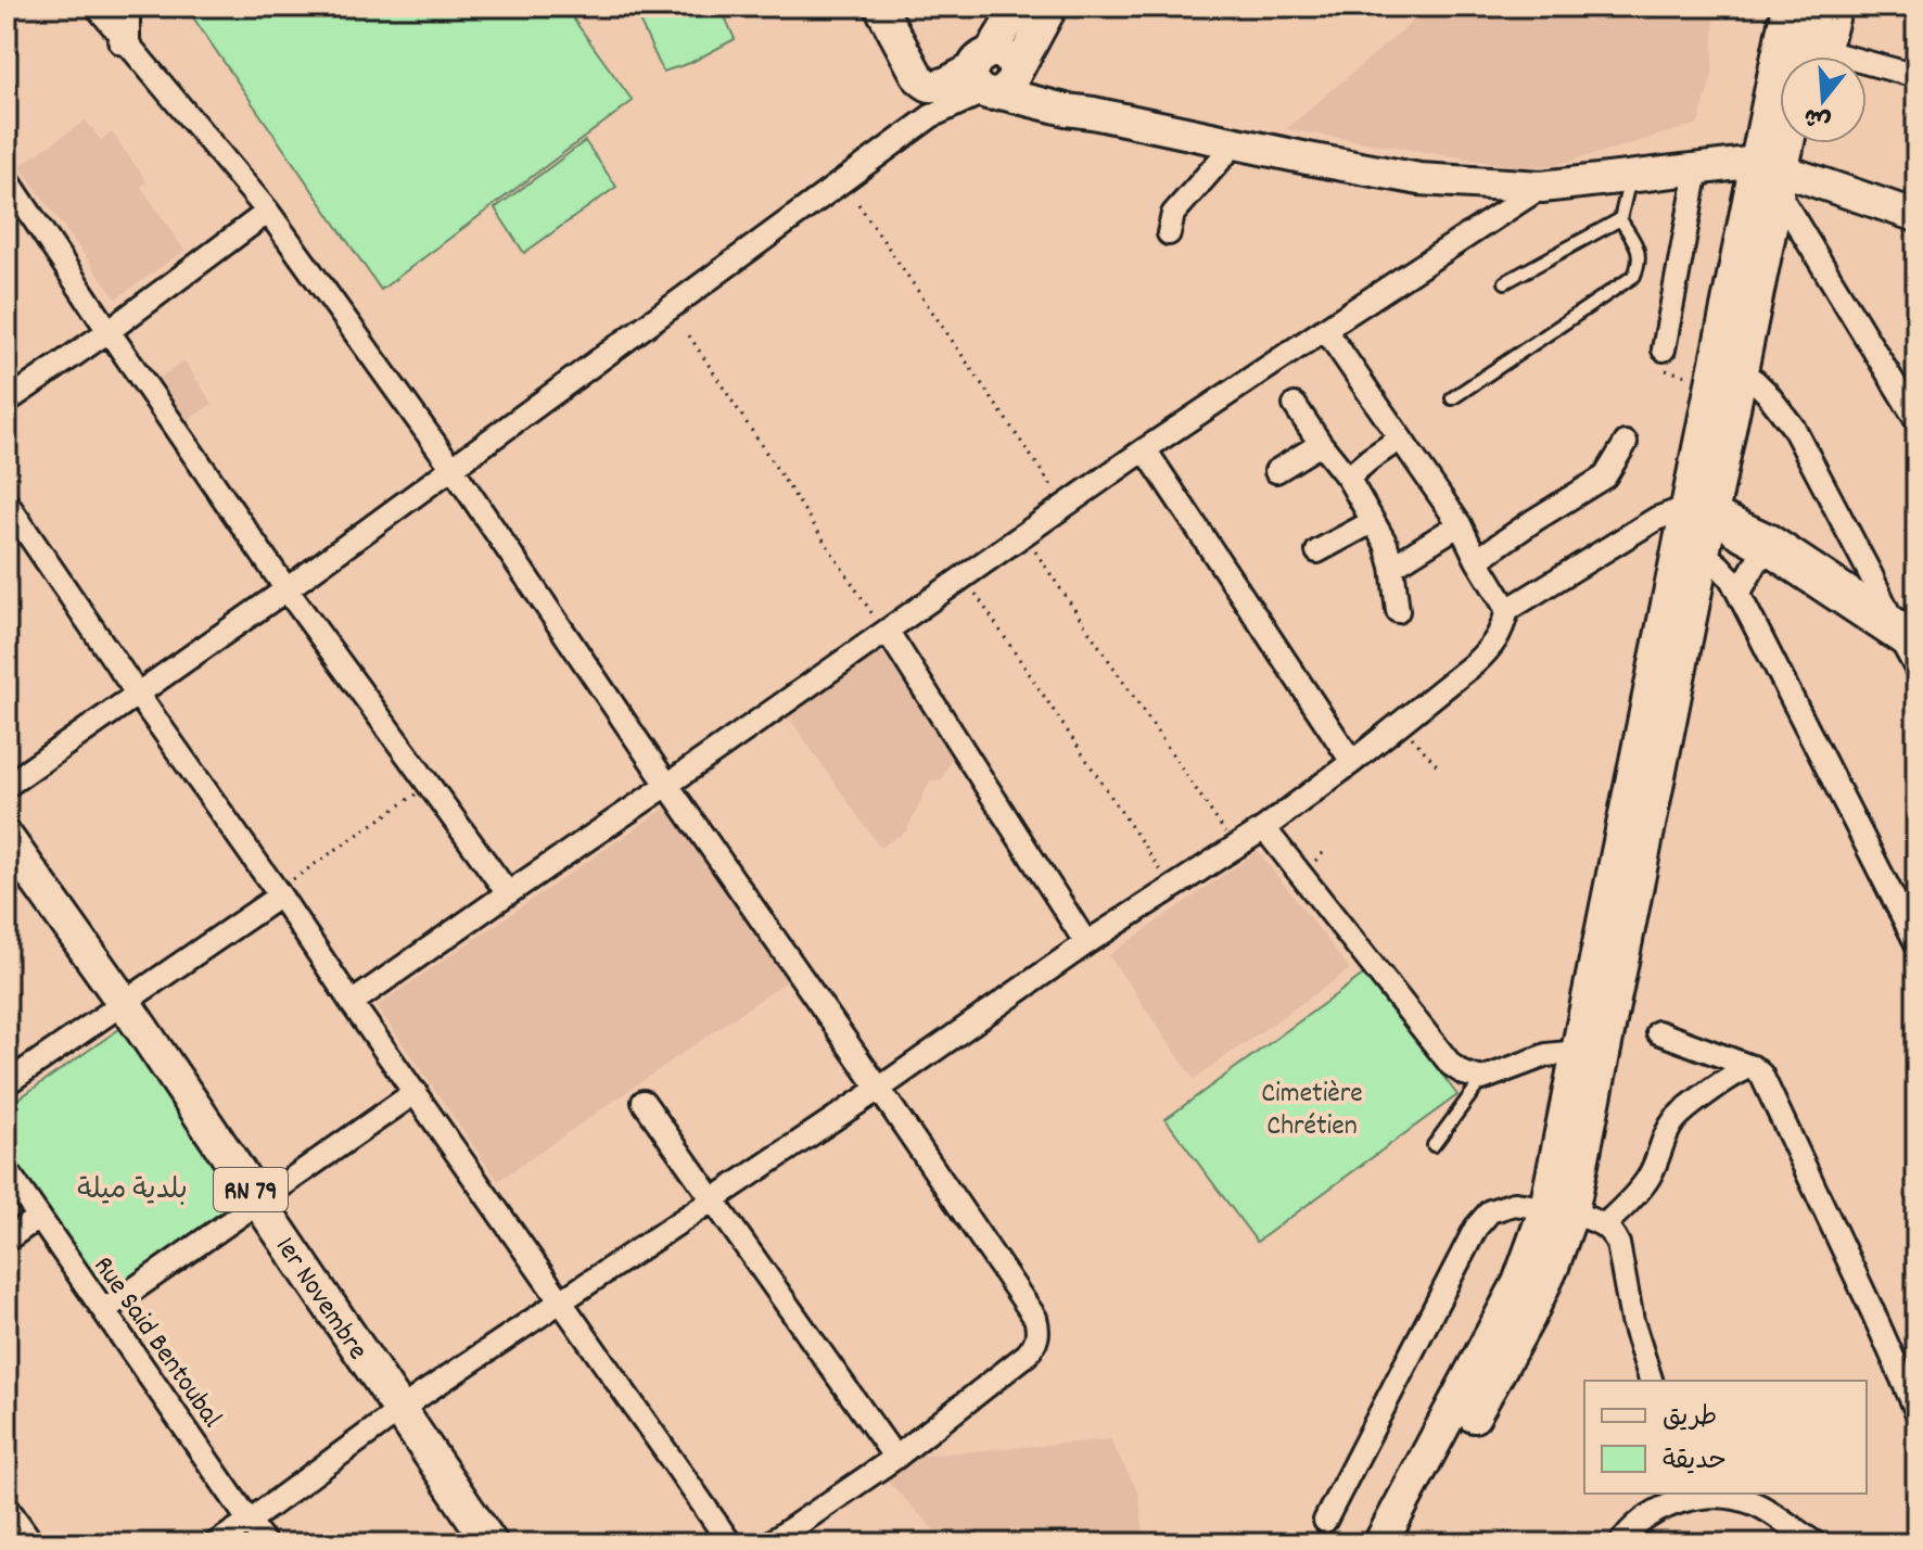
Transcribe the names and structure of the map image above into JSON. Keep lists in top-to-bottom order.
{
  "streets": {
    "main road": ["RN 79", "1er Novembre"],
    "street": ["Rue Said Bentoubal"]
  },
  "parks": ["Cimetière Chrétien", "بلدية ميلة"],
  "legend": ["طريق", "حديقة"],
  "north": "bottom"
}
